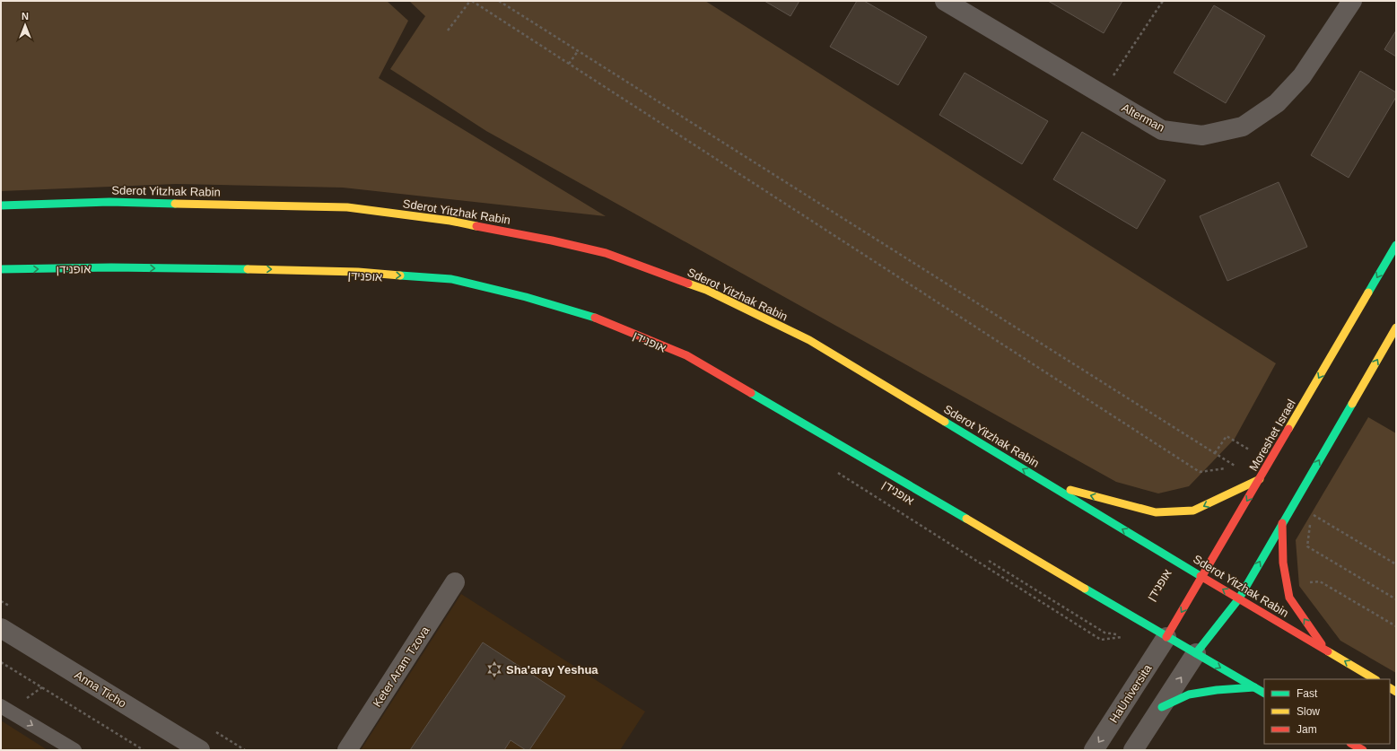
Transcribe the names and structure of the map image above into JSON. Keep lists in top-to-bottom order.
{
  "streets": {
    "main road": ["Sderot Yitzhak Rabin", "Moreshet Israel"],
    "street": [
      "Alterman",
      "Keter Aram Tzova",
      "Anna Ticho",
      "HaUniversita"
    ]
  },
  "crossings": [
    ["Sderot Yitzhak Rabin", "Moreshet Israel"],
    ["Moreshet Israel", "HaUniversita"]
  ],
  "places": {
    "synagogue": ["Sha'aray Yeshua"]
  },
  "legend": ["Fast", "Slow", "Jam"],
  "north": "top"
}
